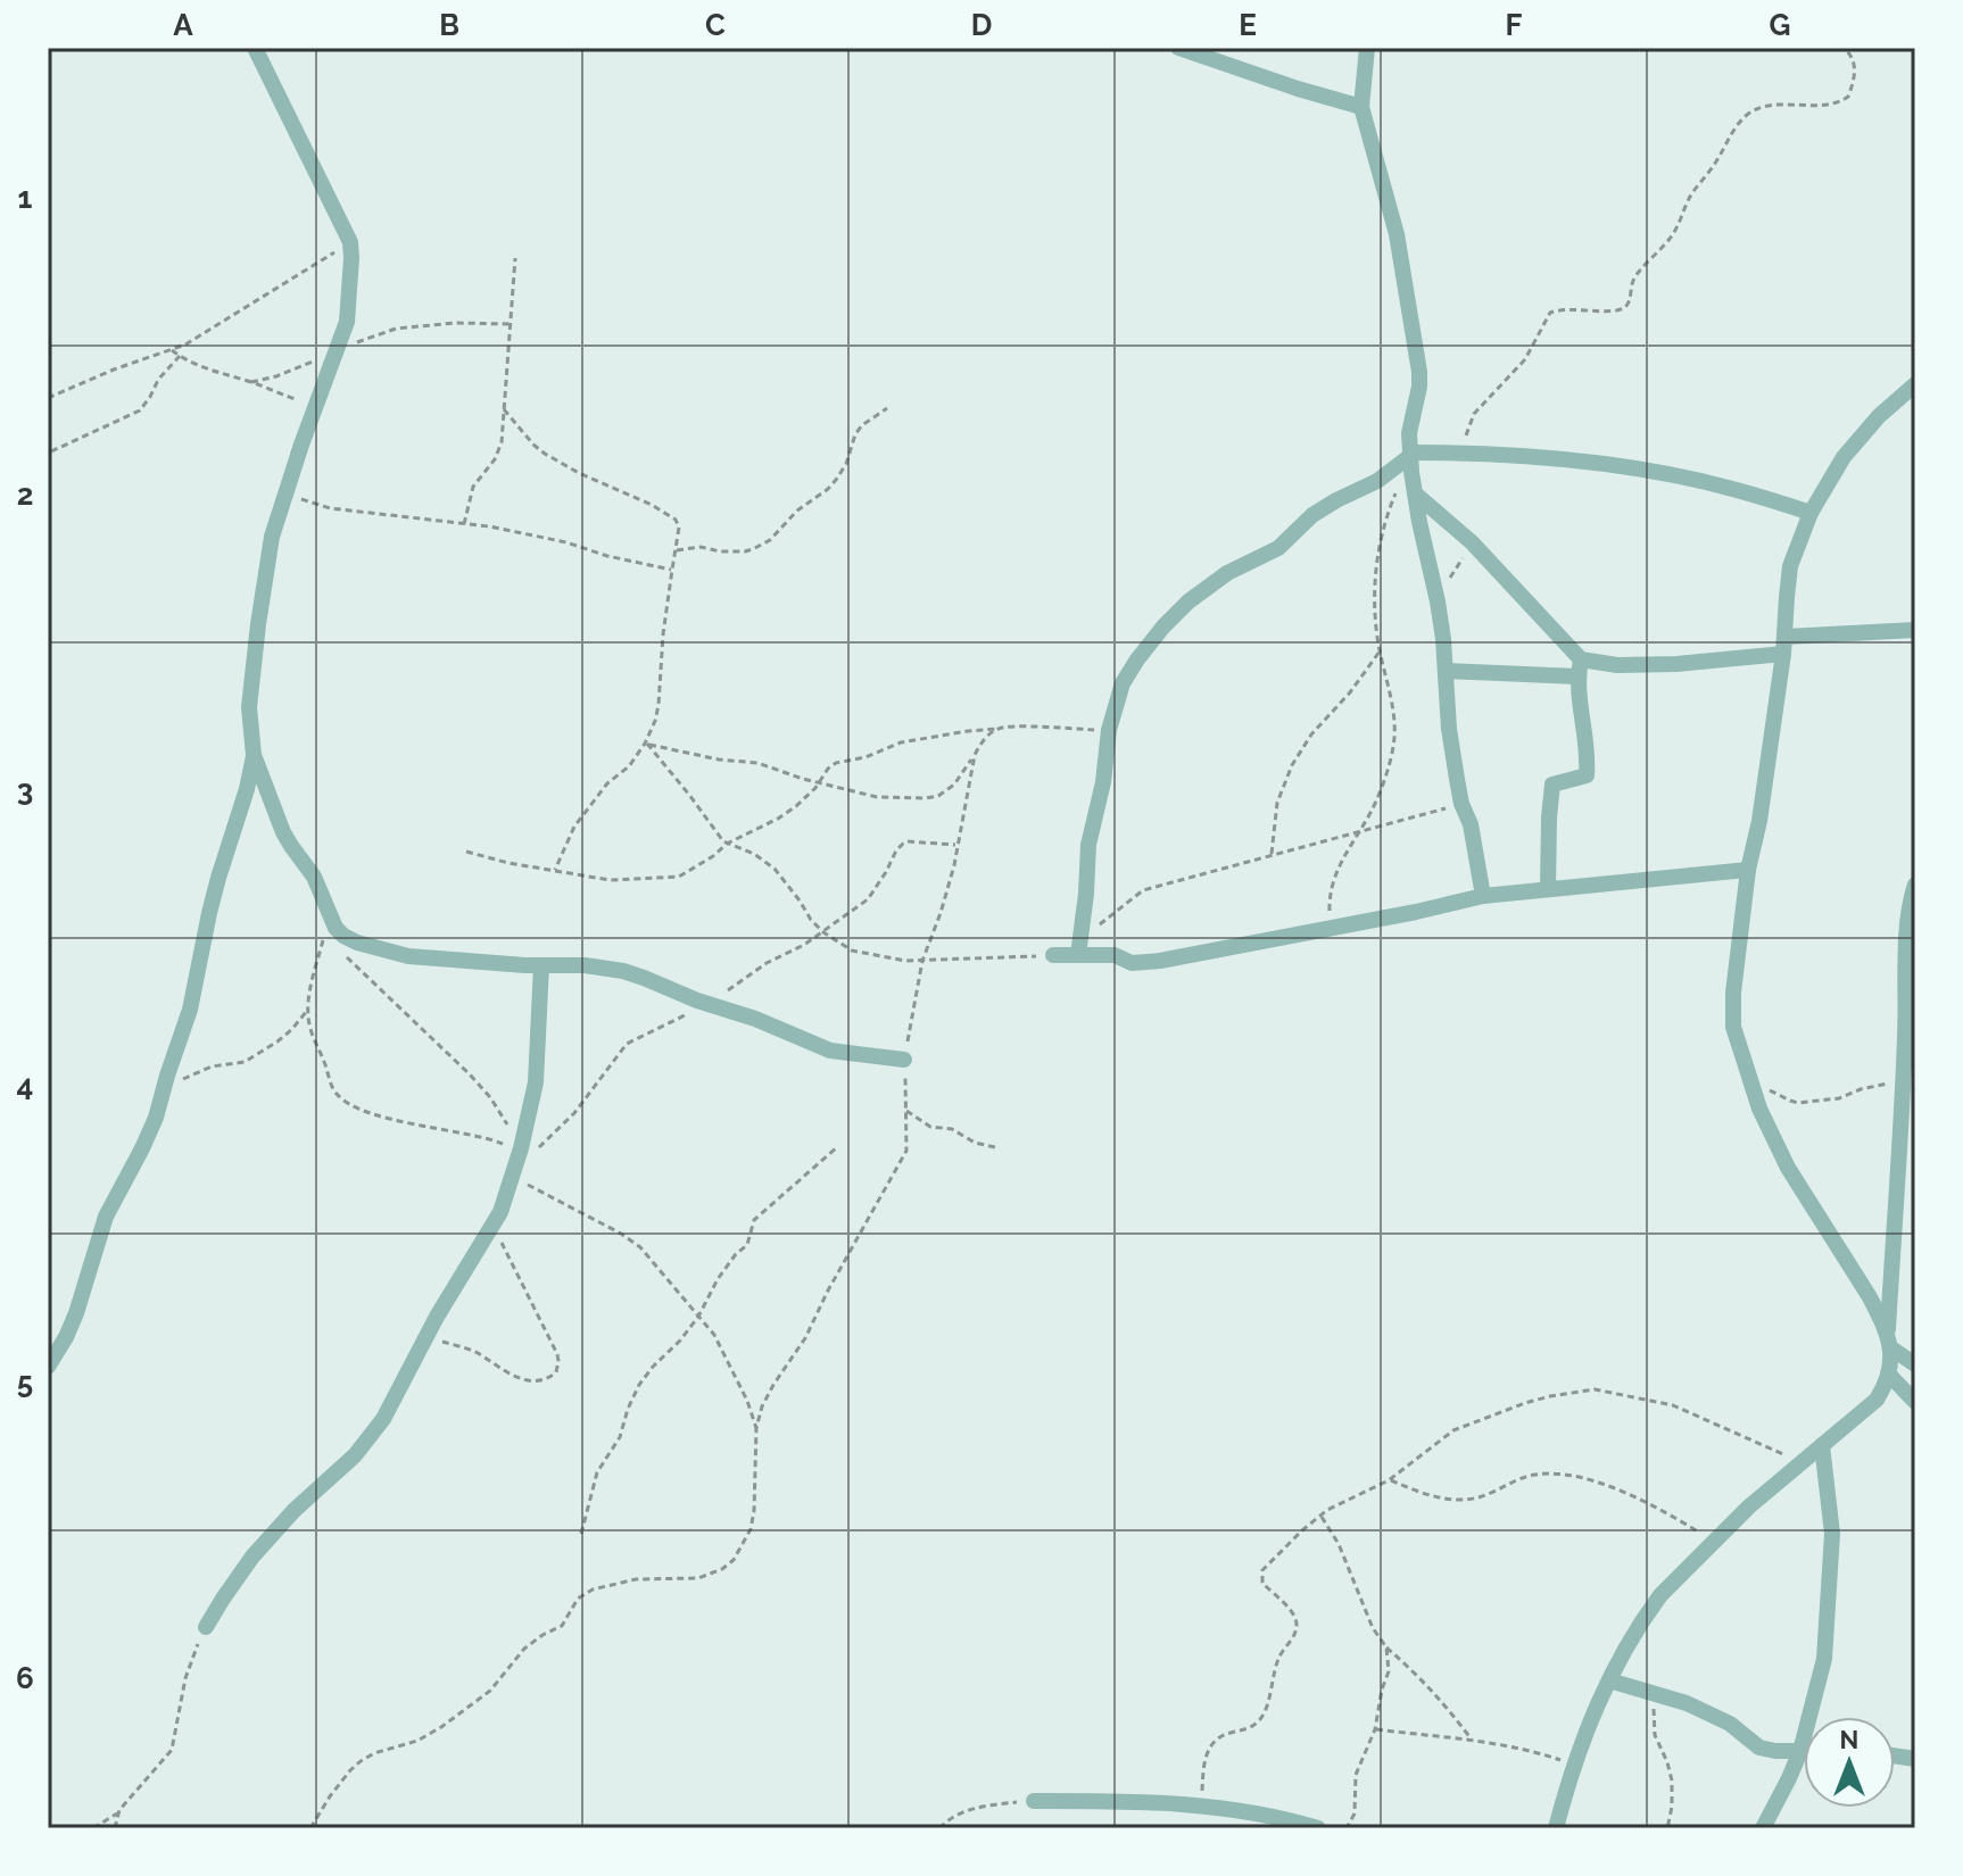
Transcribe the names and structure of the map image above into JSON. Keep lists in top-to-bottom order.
{
  "north": "top",
  "grid": {
    "columns": [
      "A",
      "B",
      "C",
      "D",
      "E",
      "F",
      "G"
    ],
    "rows": [
      "1",
      "2",
      "3",
      "4",
      "5",
      "6"
    ]
  }
}
